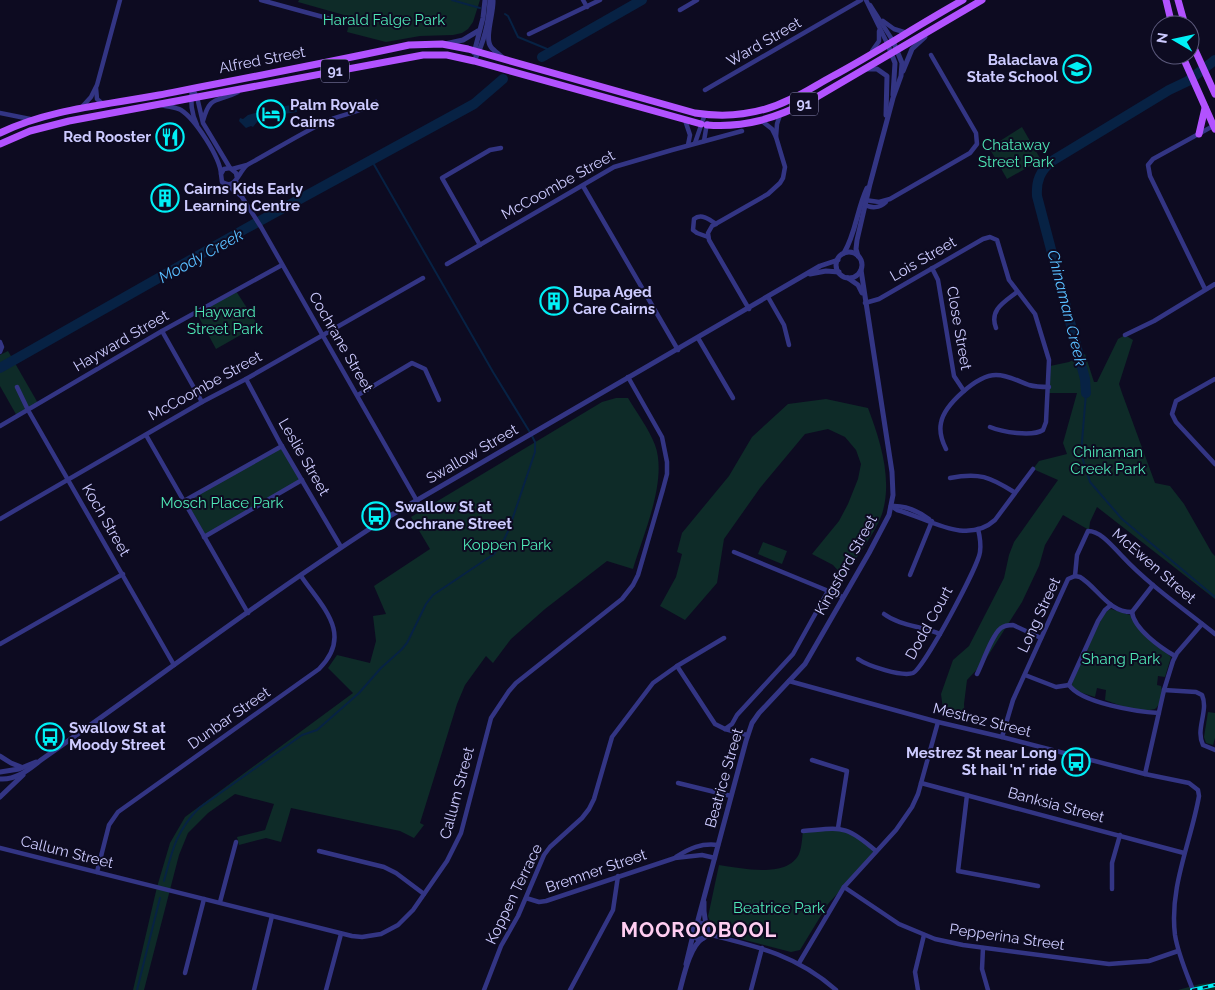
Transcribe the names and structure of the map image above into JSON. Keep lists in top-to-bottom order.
{
  "streets": {
    "main road": ["Alfred Street", "91"],
    "street": [
      "Ward Street",
      "McCoombe Street",
      "Lois Street",
      "Close Street",
      "Hayward Street",
      "Cochrane Street",
      "Swallow Street",
      "Leslie Street",
      "Koch Street",
      "Kingsford Street",
      "McEwen Street",
      "Long Street",
      "Dodd Court",
      "Dunbar Street",
      "Mestrez Street",
      "Beatrice Street",
      "Callum Street",
      "Banksia Street",
      "Bremner Street",
      "Koppen Terrace",
      "Pepperina Street"
    ]
  },
  "crossings": [
    ["Alfred Street", "91"],
    ["McCoombe Street", "Cochrane Street"],
    ["McCoombe Street", "Leslie Street"],
    ["McCoombe Street", "Koch Street"],
    ["Lois Street", "Close Street"],
    ["Lois Street", "Kingsford Street"],
    ["Hayward Street", "Cochrane Street"],
    ["Hayward Street", "Koch Street"],
    ["Cochrane Street", "Swallow Street"],
    ["Swallow Street", "Leslie Street"],
    ["Swallow Street", "Koch Street"],
    ["Swallow Street", "Kingsford Street"],
    ["Swallow Street", "Dunbar Street"],
    ["Swallow Street", "Callum Street"],
    ["Kingsford Street", "Mestrez Street"],
    ["Kingsford Street", "Beatrice Street"],
    ["McEwen Street", "Long Street"],
    ["Long Street", "Mestrez Street"],
    ["Dunbar Street", "Callum Street"],
    ["Mestrez Street", "Beatrice Street"],
    ["Mestrez Street", "Banksia Street"],
    ["Beatrice Street", "Bremner Street"],
    ["Bremner Street", "Koppen Terrace"]
  ],
  "districts": ["MOOROOBOOL"],
  "water": ["Moody Creek", "Chinaman Creek"],
  "parks": [
    "Harald Falge Park",
    "Chataway Street Park",
    "Hayward Street Park",
    "Chinaman Creek Park",
    "Mosch Place Park",
    "Koppen Park",
    "Shang Park",
    "Beatrice Park"
  ],
  "places": {
    "school or university": ["Balaclava State School"],
    "hotel": ["Palm Royale Cairns"],
    "restaurant": ["Red Rooster"],
    "building": ["Cairns Kids Early Learning Centre", "Bupa Aged Care Cairns"],
    "bus stop": ["Swallow St at Cochrane Street", "Swallow St at Moody Street", "Mestrez St near Long St hail 'n' ride"]
  },
  "north": "left"
}
